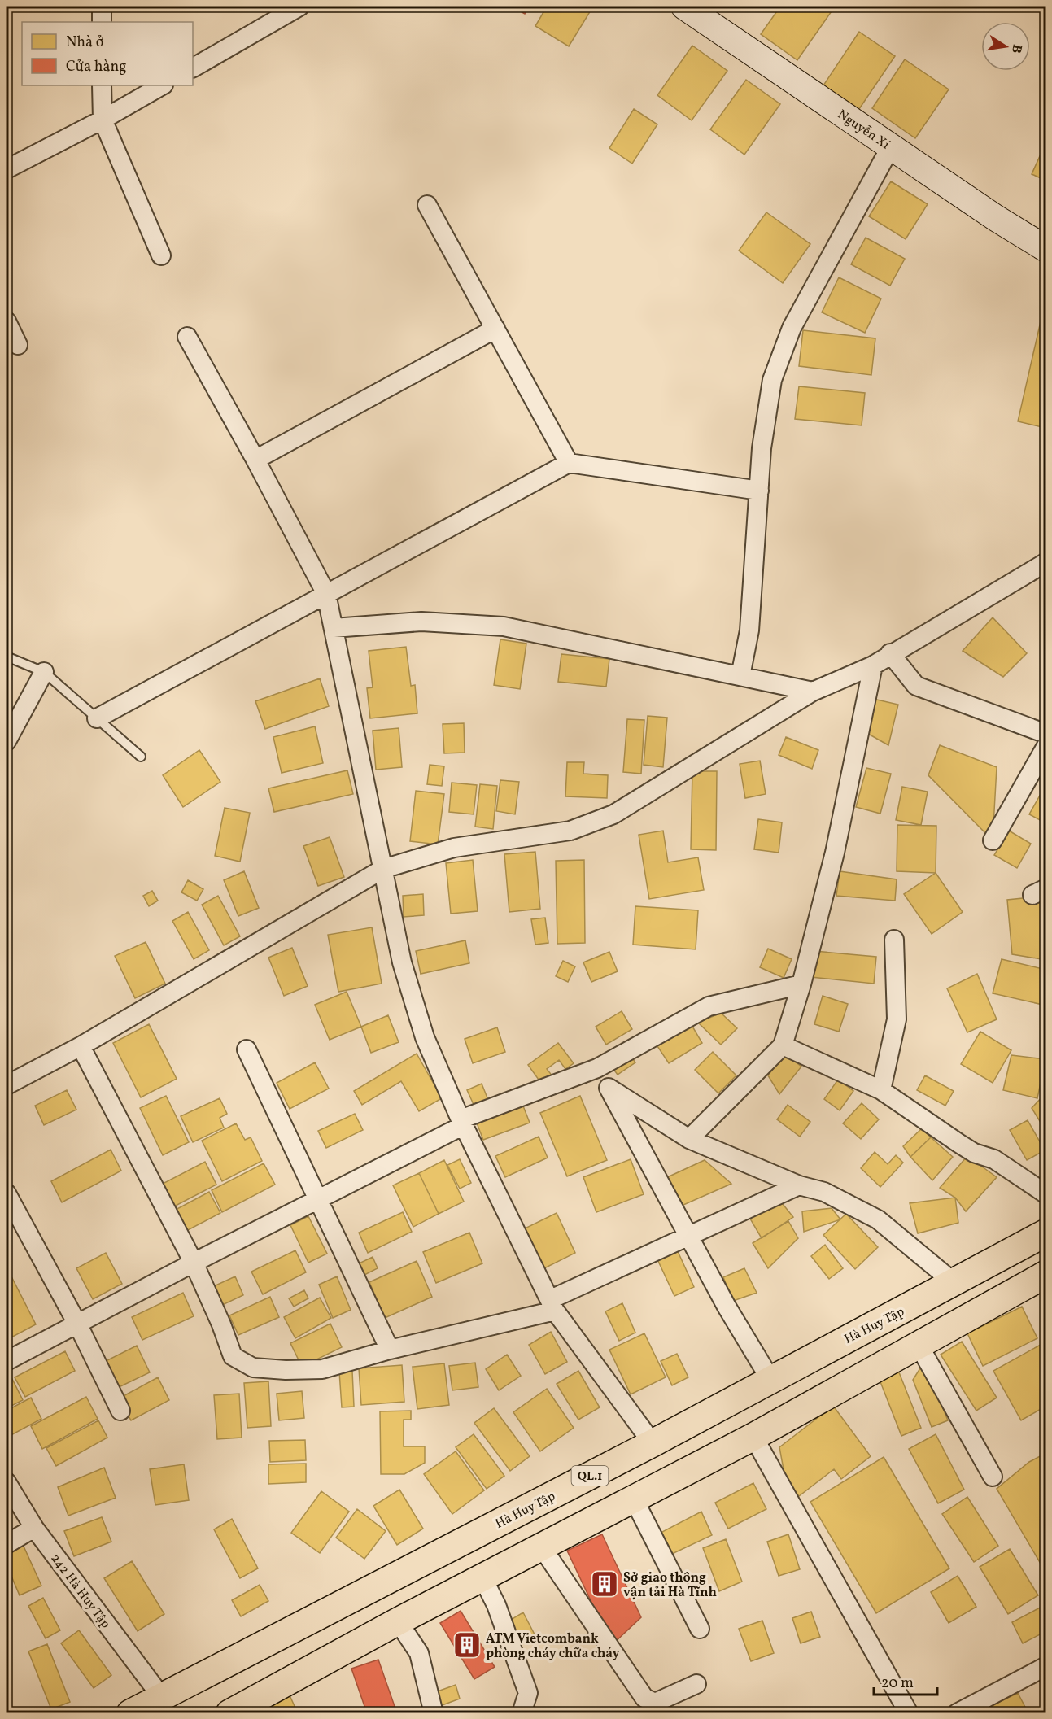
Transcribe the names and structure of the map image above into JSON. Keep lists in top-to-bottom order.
{
  "streets": {
    "main road": ["Hà Huy Tập", "QL.1"],
    "street": ["Nguyễn Xí", "242 Hà Huy Tập"]
  },
  "crossings": [
    ["Hà Huy Tập", "242 Hà Huy Tập"]
  ],
  "places": {
    "building": ["Sở giao thông vận tải Hà Tĩnh", "ATM Vietcombank phòng cháy chữa cháy"]
  },
  "legend": ["Nhà ở", "Cửa hàng"],
  "scale_bar": "20 m",
  "north": "right"
}
